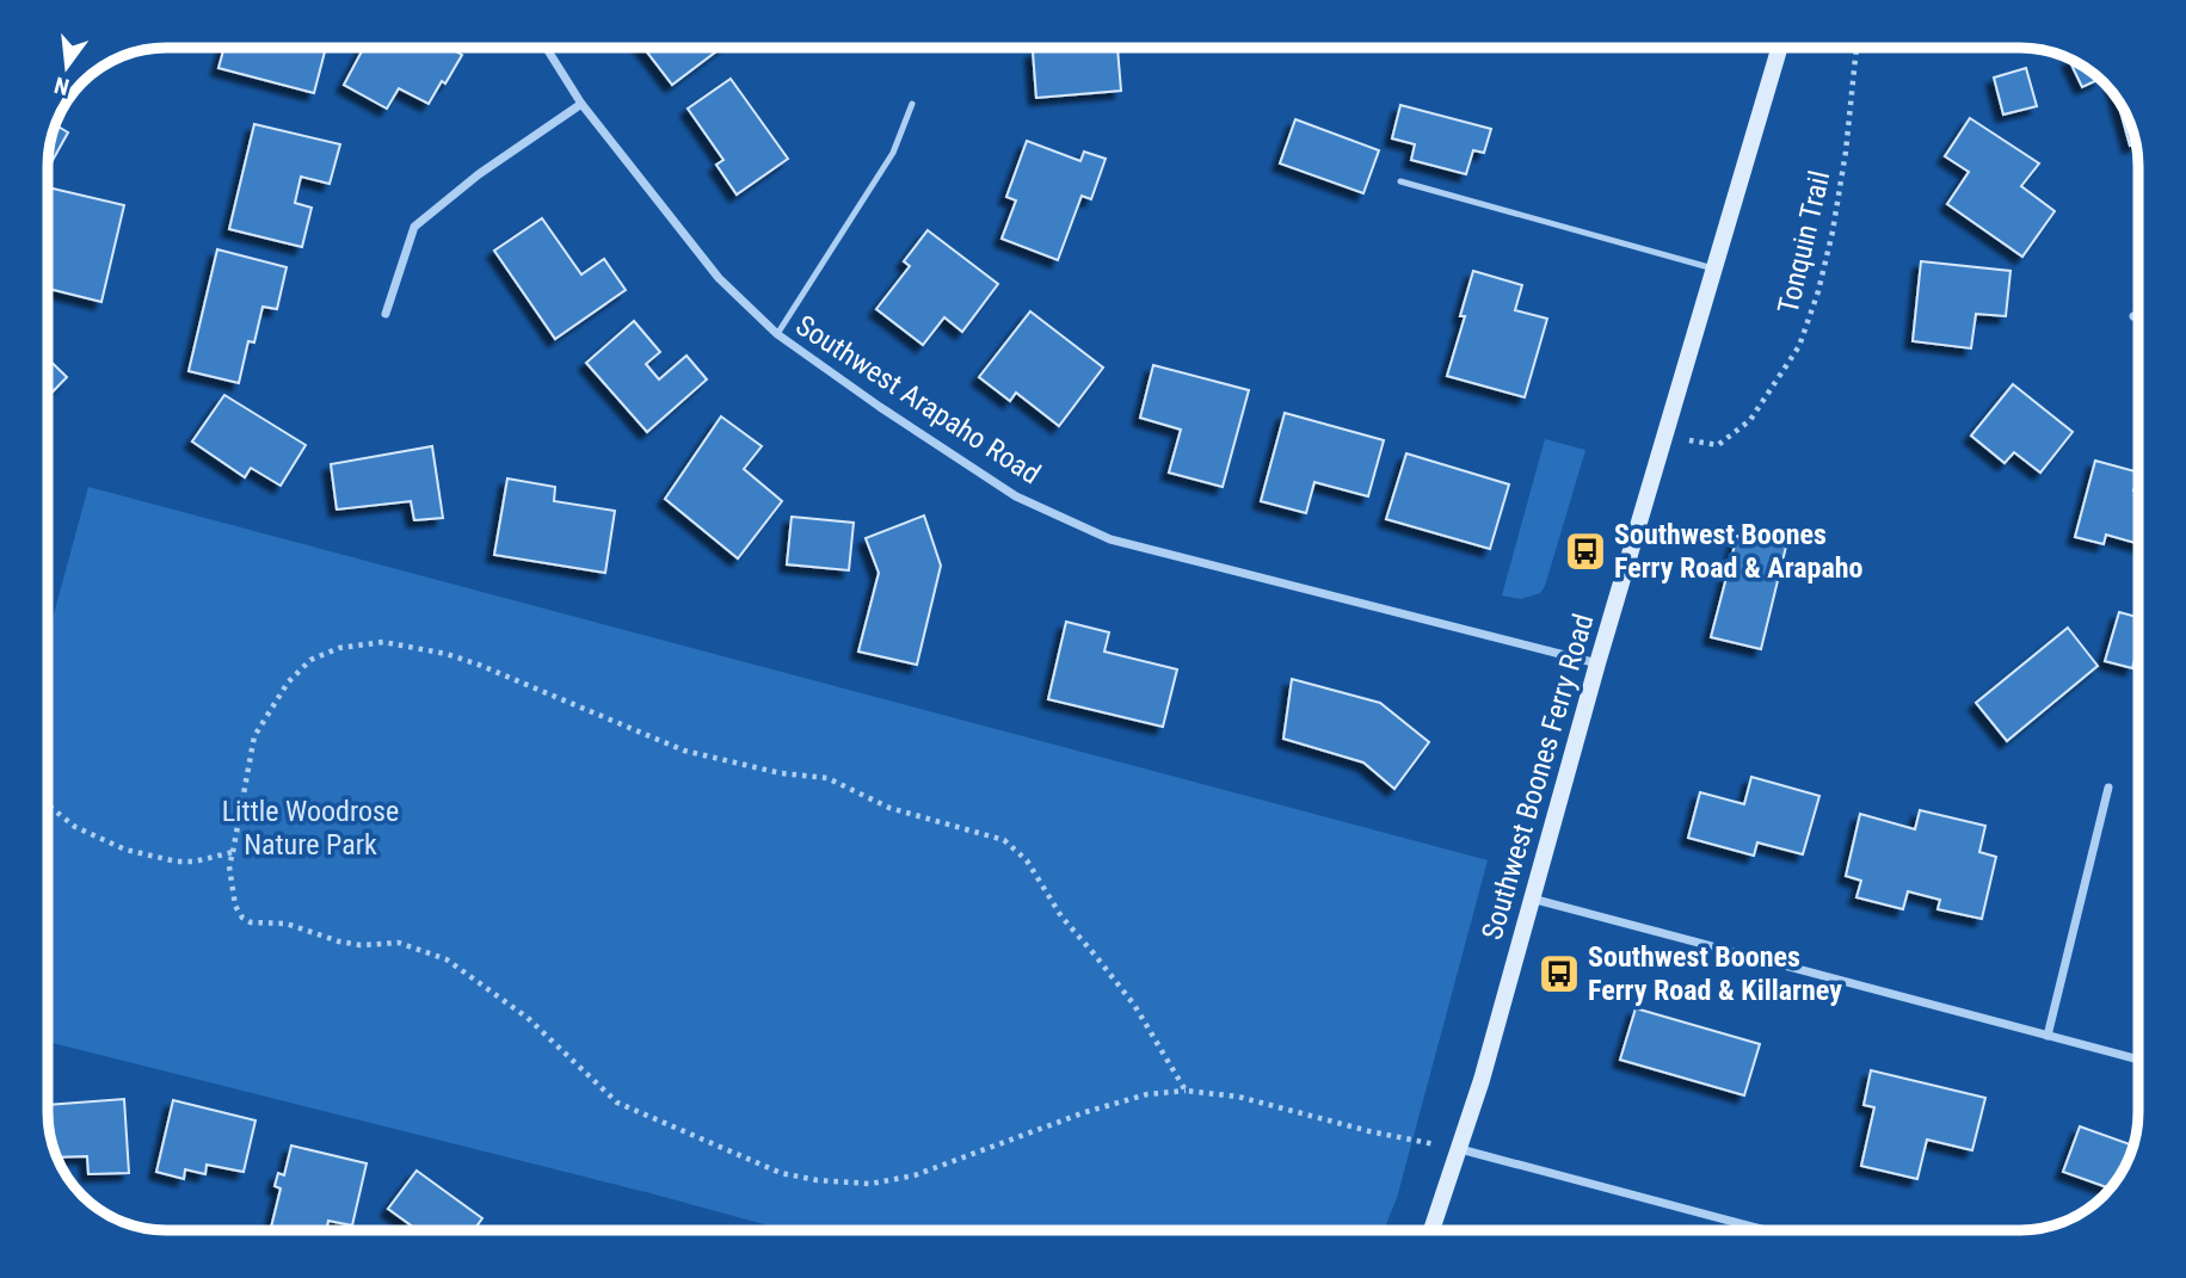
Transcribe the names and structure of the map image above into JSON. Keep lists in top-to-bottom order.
{
  "streets": {
    "main road": ["Southwest Boones Ferry Road"],
    "street": ["Southwest Arapaho Road"],
    "path": ["Tonquin Trail"]
  },
  "crossings": [
    ["Southwest Arapaho Road", "Southwest Boones Ferry Road"]
  ],
  "parks": ["Little Woodrose Nature Park"],
  "places": {
    "bus stop": ["Southwest Boones Ferry Road & Arapaho", "Southwest Boones Ferry Road & Killarney"]
  },
  "north": "bottom"
}
